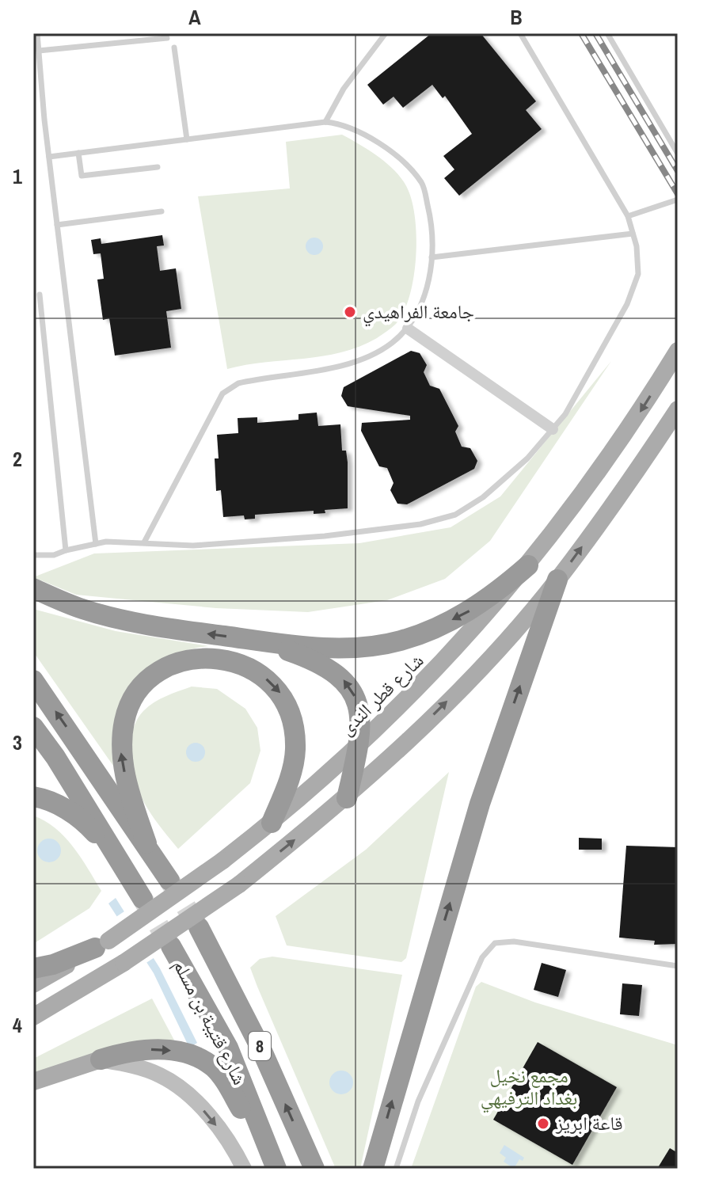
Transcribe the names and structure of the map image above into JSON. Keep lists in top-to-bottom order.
{
  "streets": {
    "highway": ["شارع قتيبة بن مسلم", "8"],
    "main road": ["شارع قطر الندى"]
  },
  "parks": ["مجمع نخيل بغداد الترفيهي"],
  "places": ["جامعة الفراهيدي", "قاعة ابريز"],
  "grid": {
    "columns": ["A", "B"],
    "rows": [
      "1",
      "2",
      "3",
      "4"
    ]
  }
}
